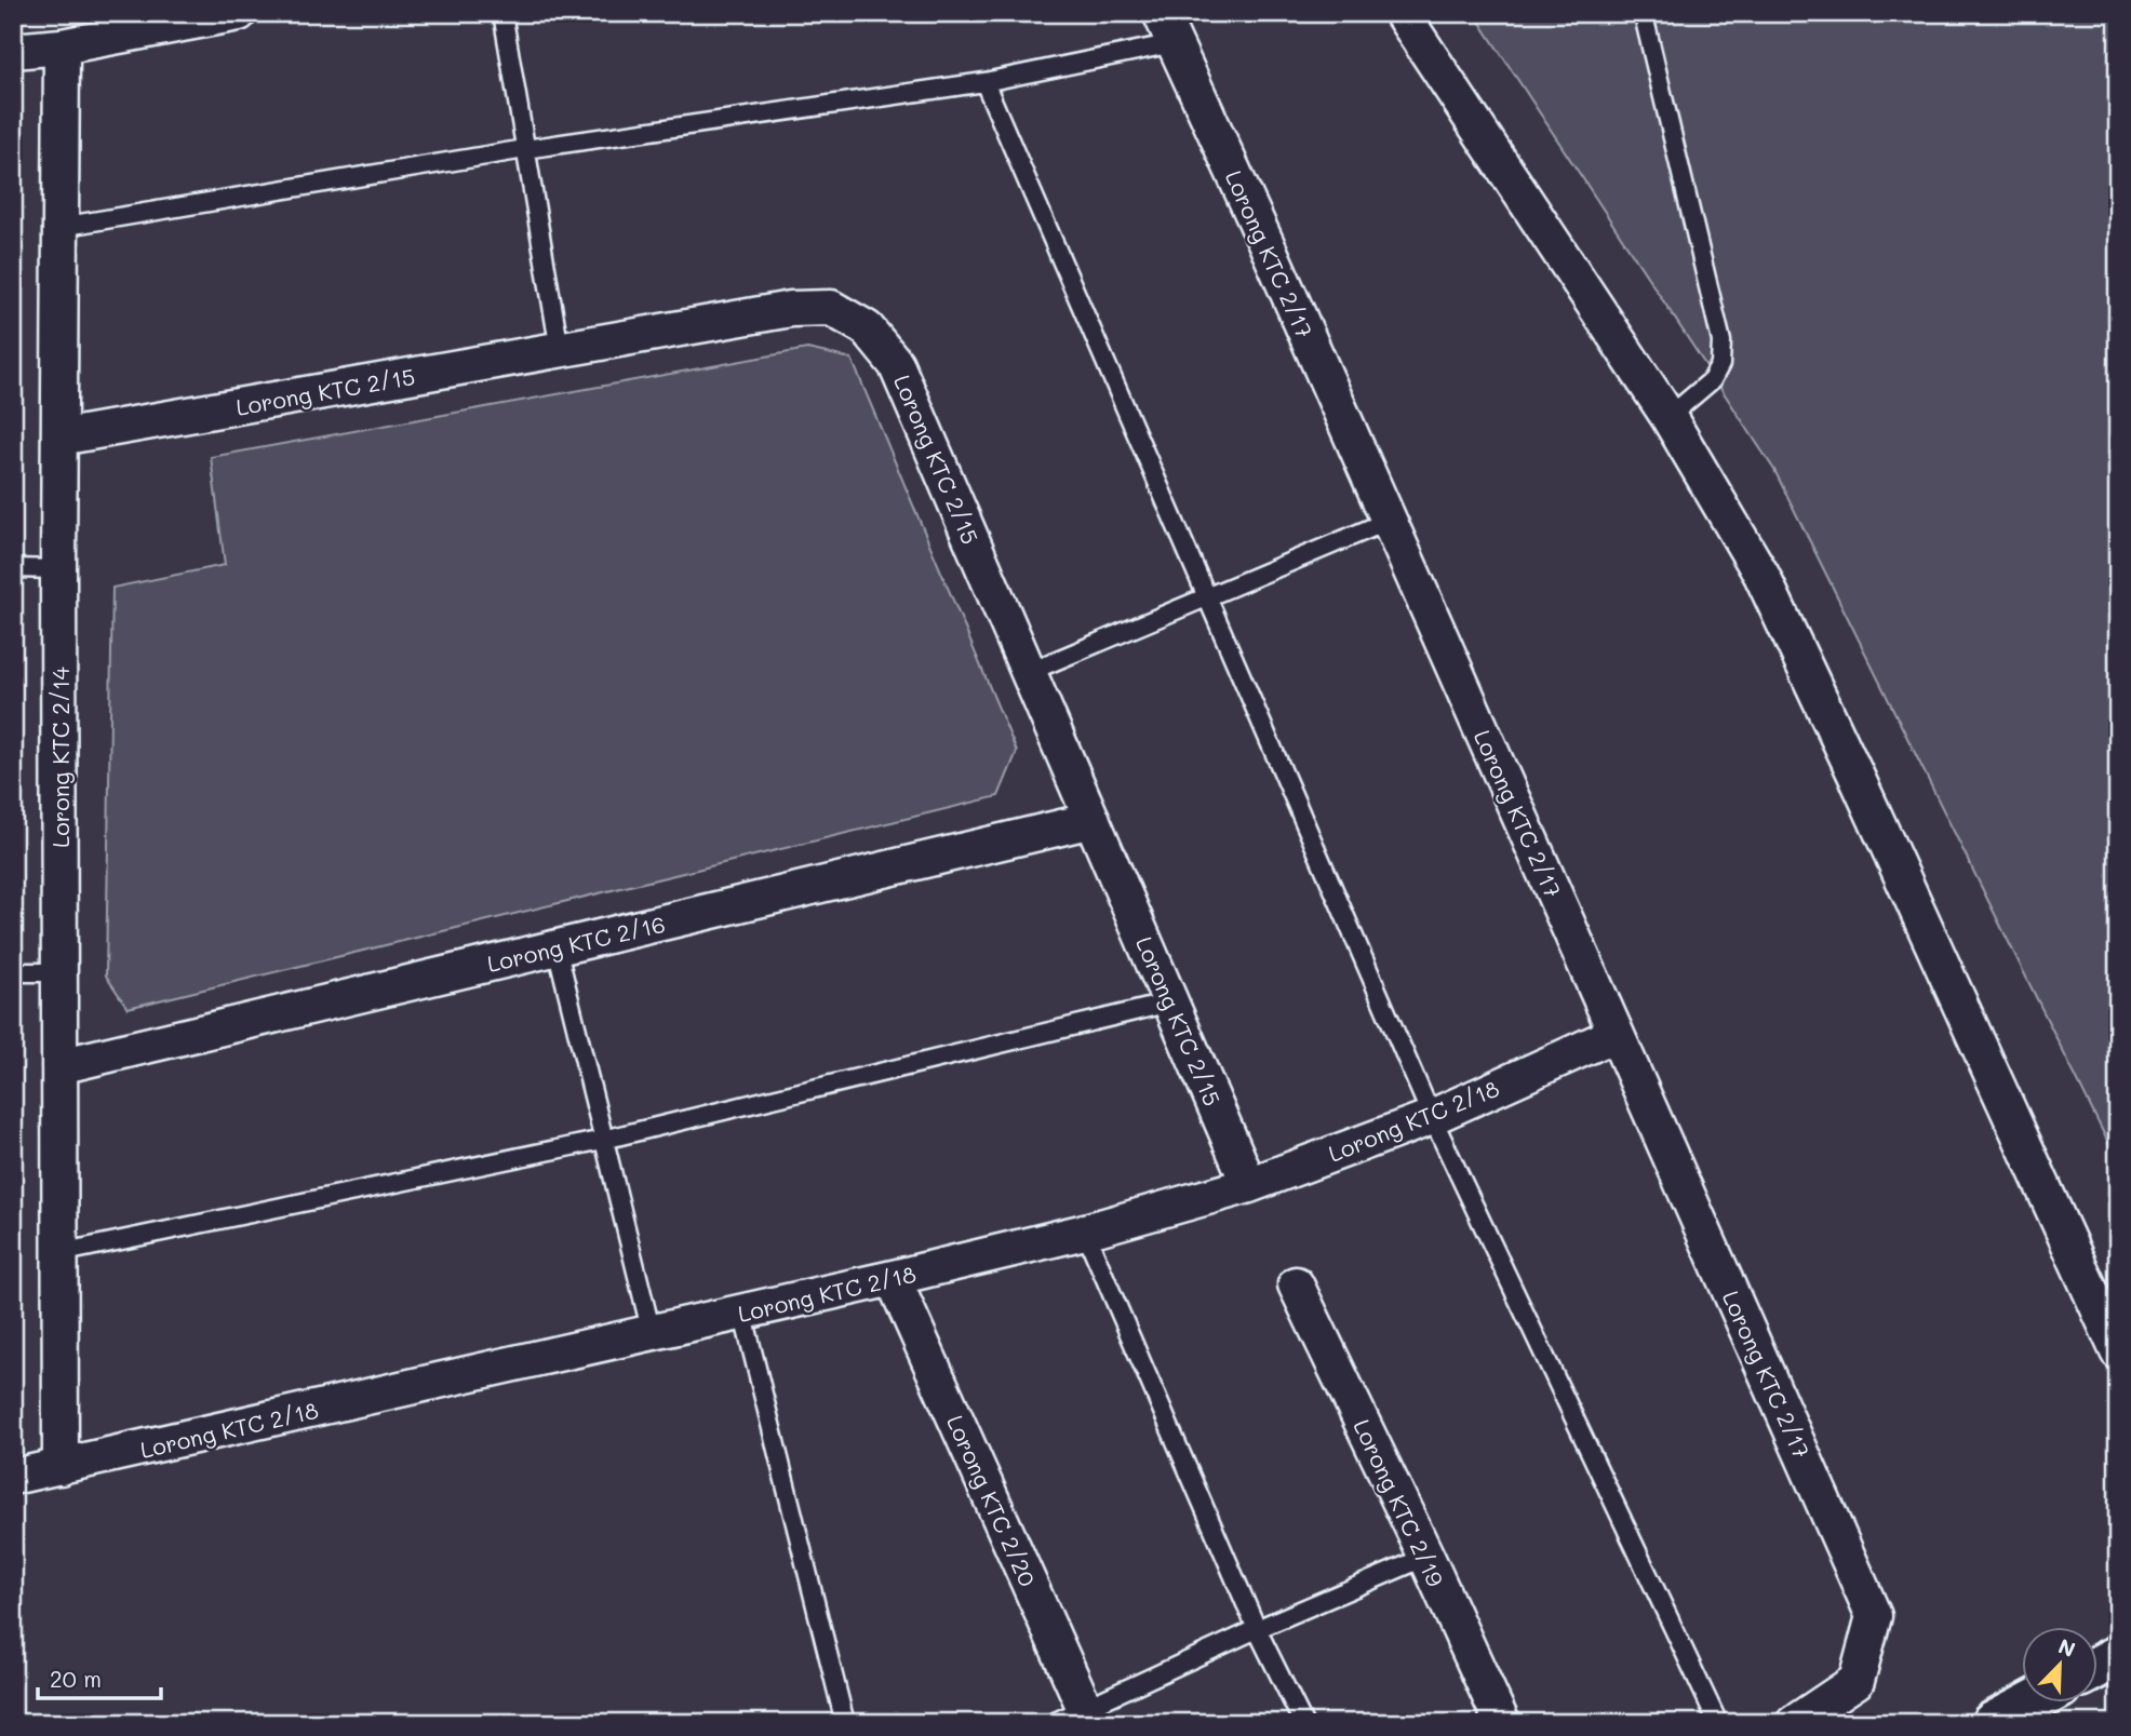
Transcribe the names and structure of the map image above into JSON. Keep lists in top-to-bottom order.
{
  "streets": {
    "street": [
      "Lorong KTC 2/17",
      "Lorong KTC 2/15",
      "Lorong KTC 2/14",
      "Lorong KTC 2/16",
      "Lorong KTC 2/18",
      "Lorong KTC 2/20",
      "Lorong KTC 2/19"
    ]
  },
  "crossings": [
    ["Lorong KTC 2/17", "Lorong KTC 2/18"],
    ["Lorong KTC 2/15", "Lorong KTC 2/14"],
    ["Lorong KTC 2/15", "Lorong KTC 2/16"],
    ["Lorong KTC 2/15", "Lorong KTC 2/18"],
    ["Lorong KTC 2/14", "Lorong KTC 2/16"],
    ["Lorong KTC 2/14", "Lorong KTC 2/18"],
    ["Lorong KTC 2/18", "Lorong KTC 2/20"]
  ],
  "scale_bar": "20 m",
  "north": "top right"
}
